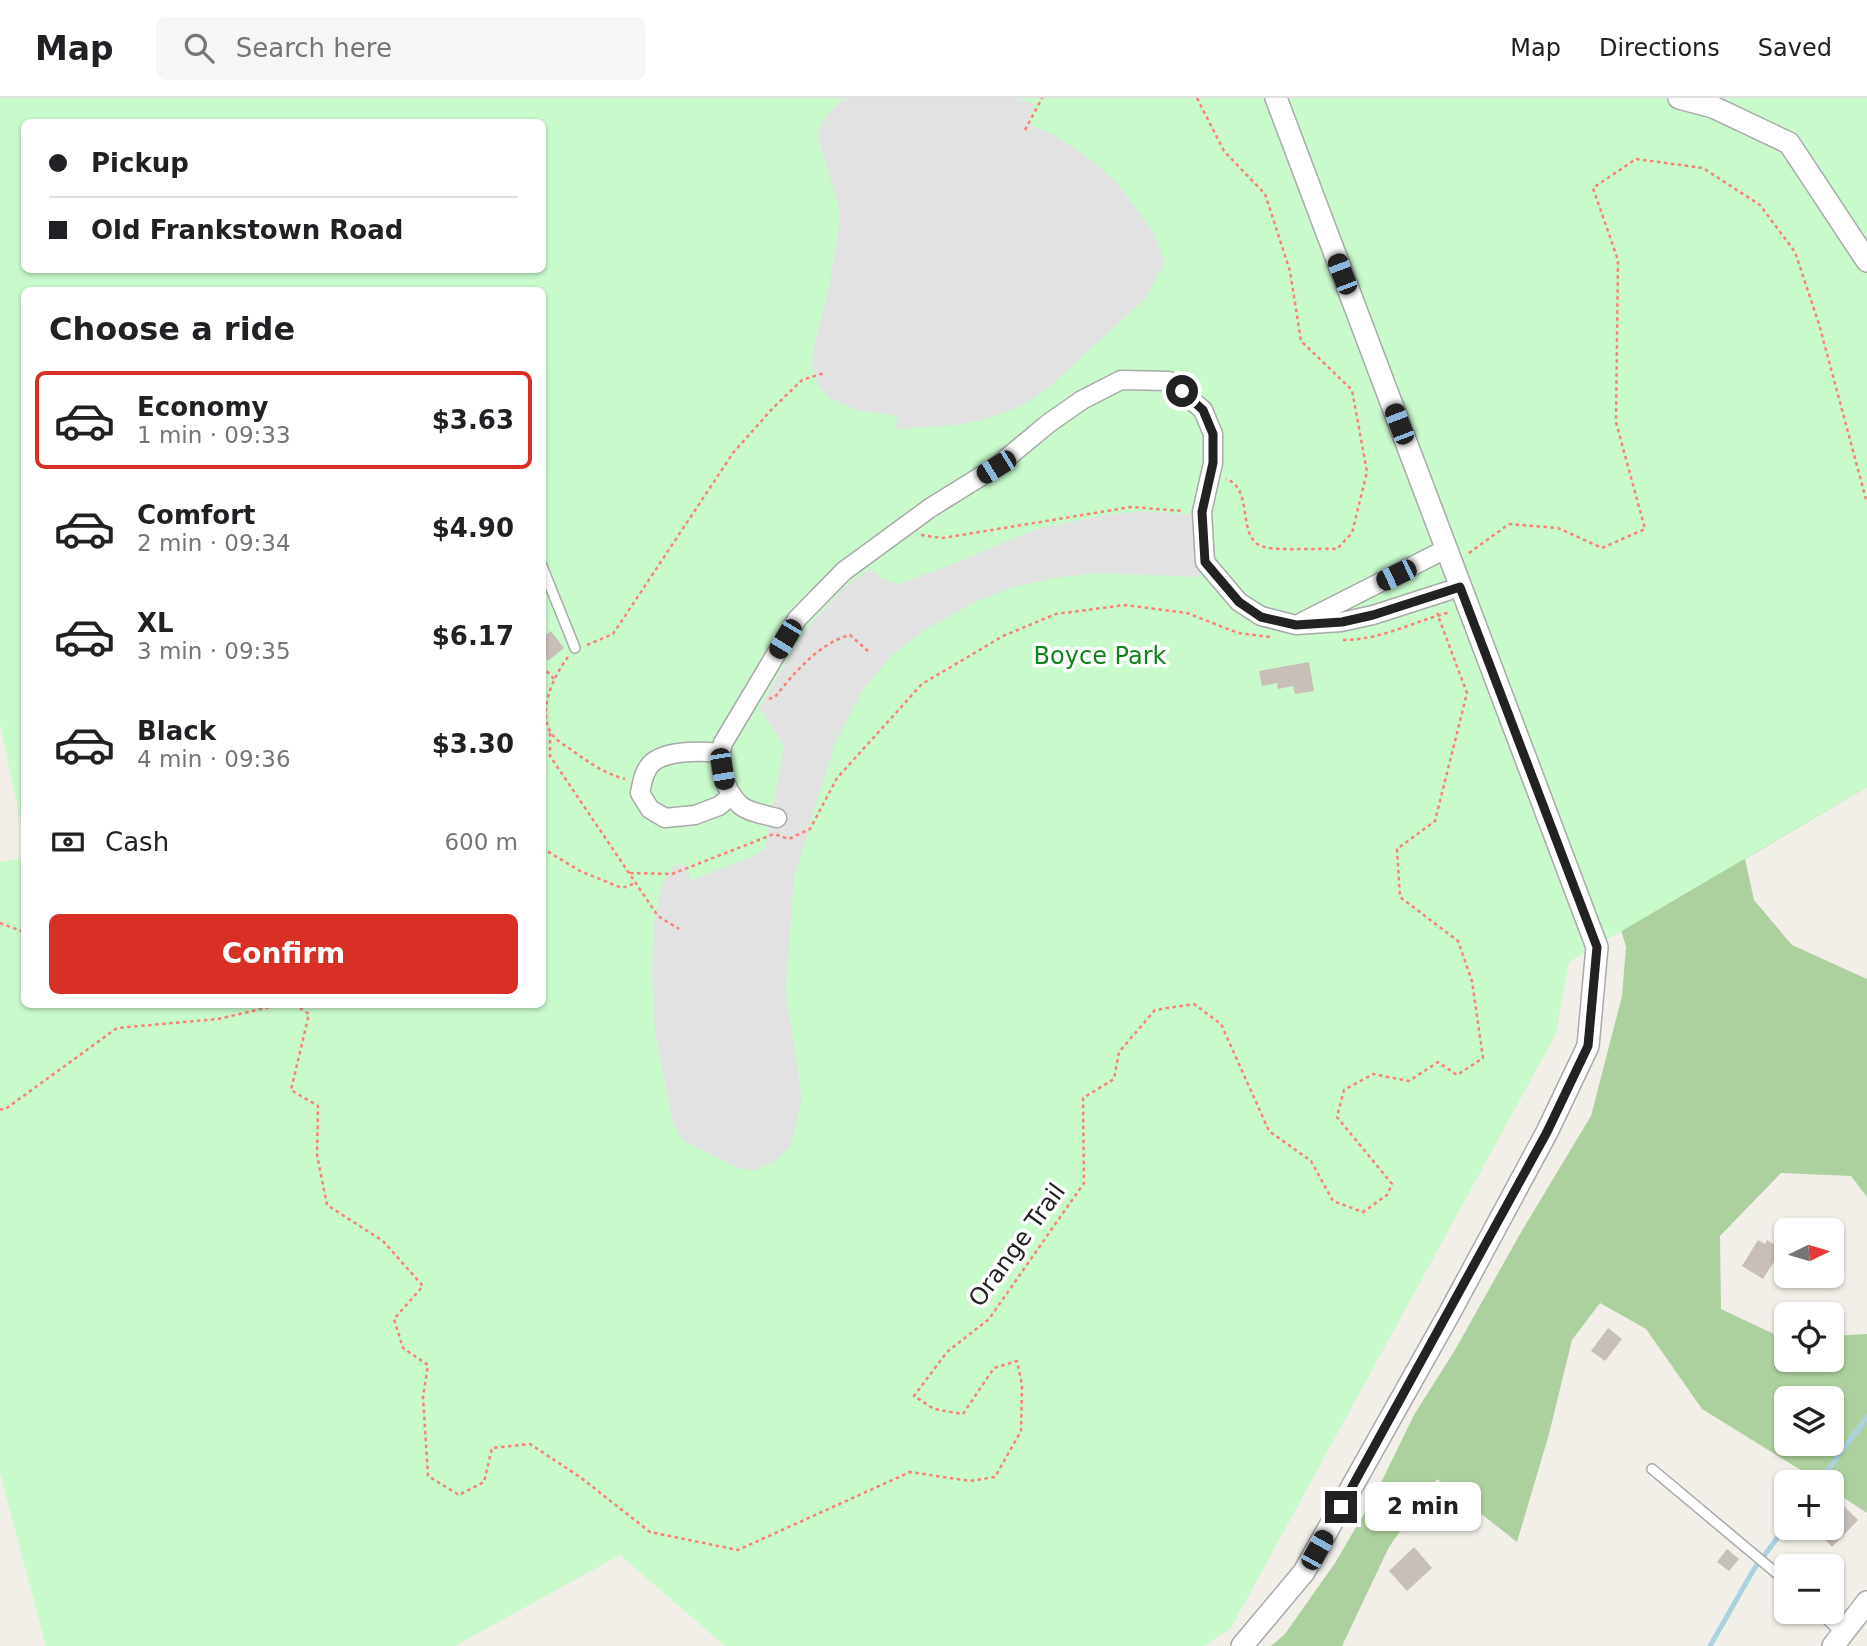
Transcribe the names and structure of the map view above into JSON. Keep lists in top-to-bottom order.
{
  "streets": {
    "path": ["Orange Trail"]
  },
  "parks": ["Boyce Park"],
  "north": "right",
  "page": {
    "header": "Map",
    "search": "Search here",
    "nav": ["Map", "Directions", "Saved"],
    "banner": ["Pickup", "Old Frankstown Road"],
    "heading": "Choose a ride",
    "list": [
      {
        "name": "Economy",
        "note": "1 min · 09:33",
        "value": "$3.63"
      },
      {
        "name": "Comfort",
        "note": "2 min · 09:34",
        "value": "$4.90"
      },
      {
        "name": "XL",
        "note": "3 min · 09:35",
        "value": "$6.17"
      },
      {
        "name": "Black",
        "note": "4 min · 09:36",
        "value": "$3.30"
      }
    ],
    "pay": ["Cash", "600 m"],
    "buttons": "Confirm",
    "map_buttons": ["+", "−"],
    "bubble": "2 min"
  }
}
